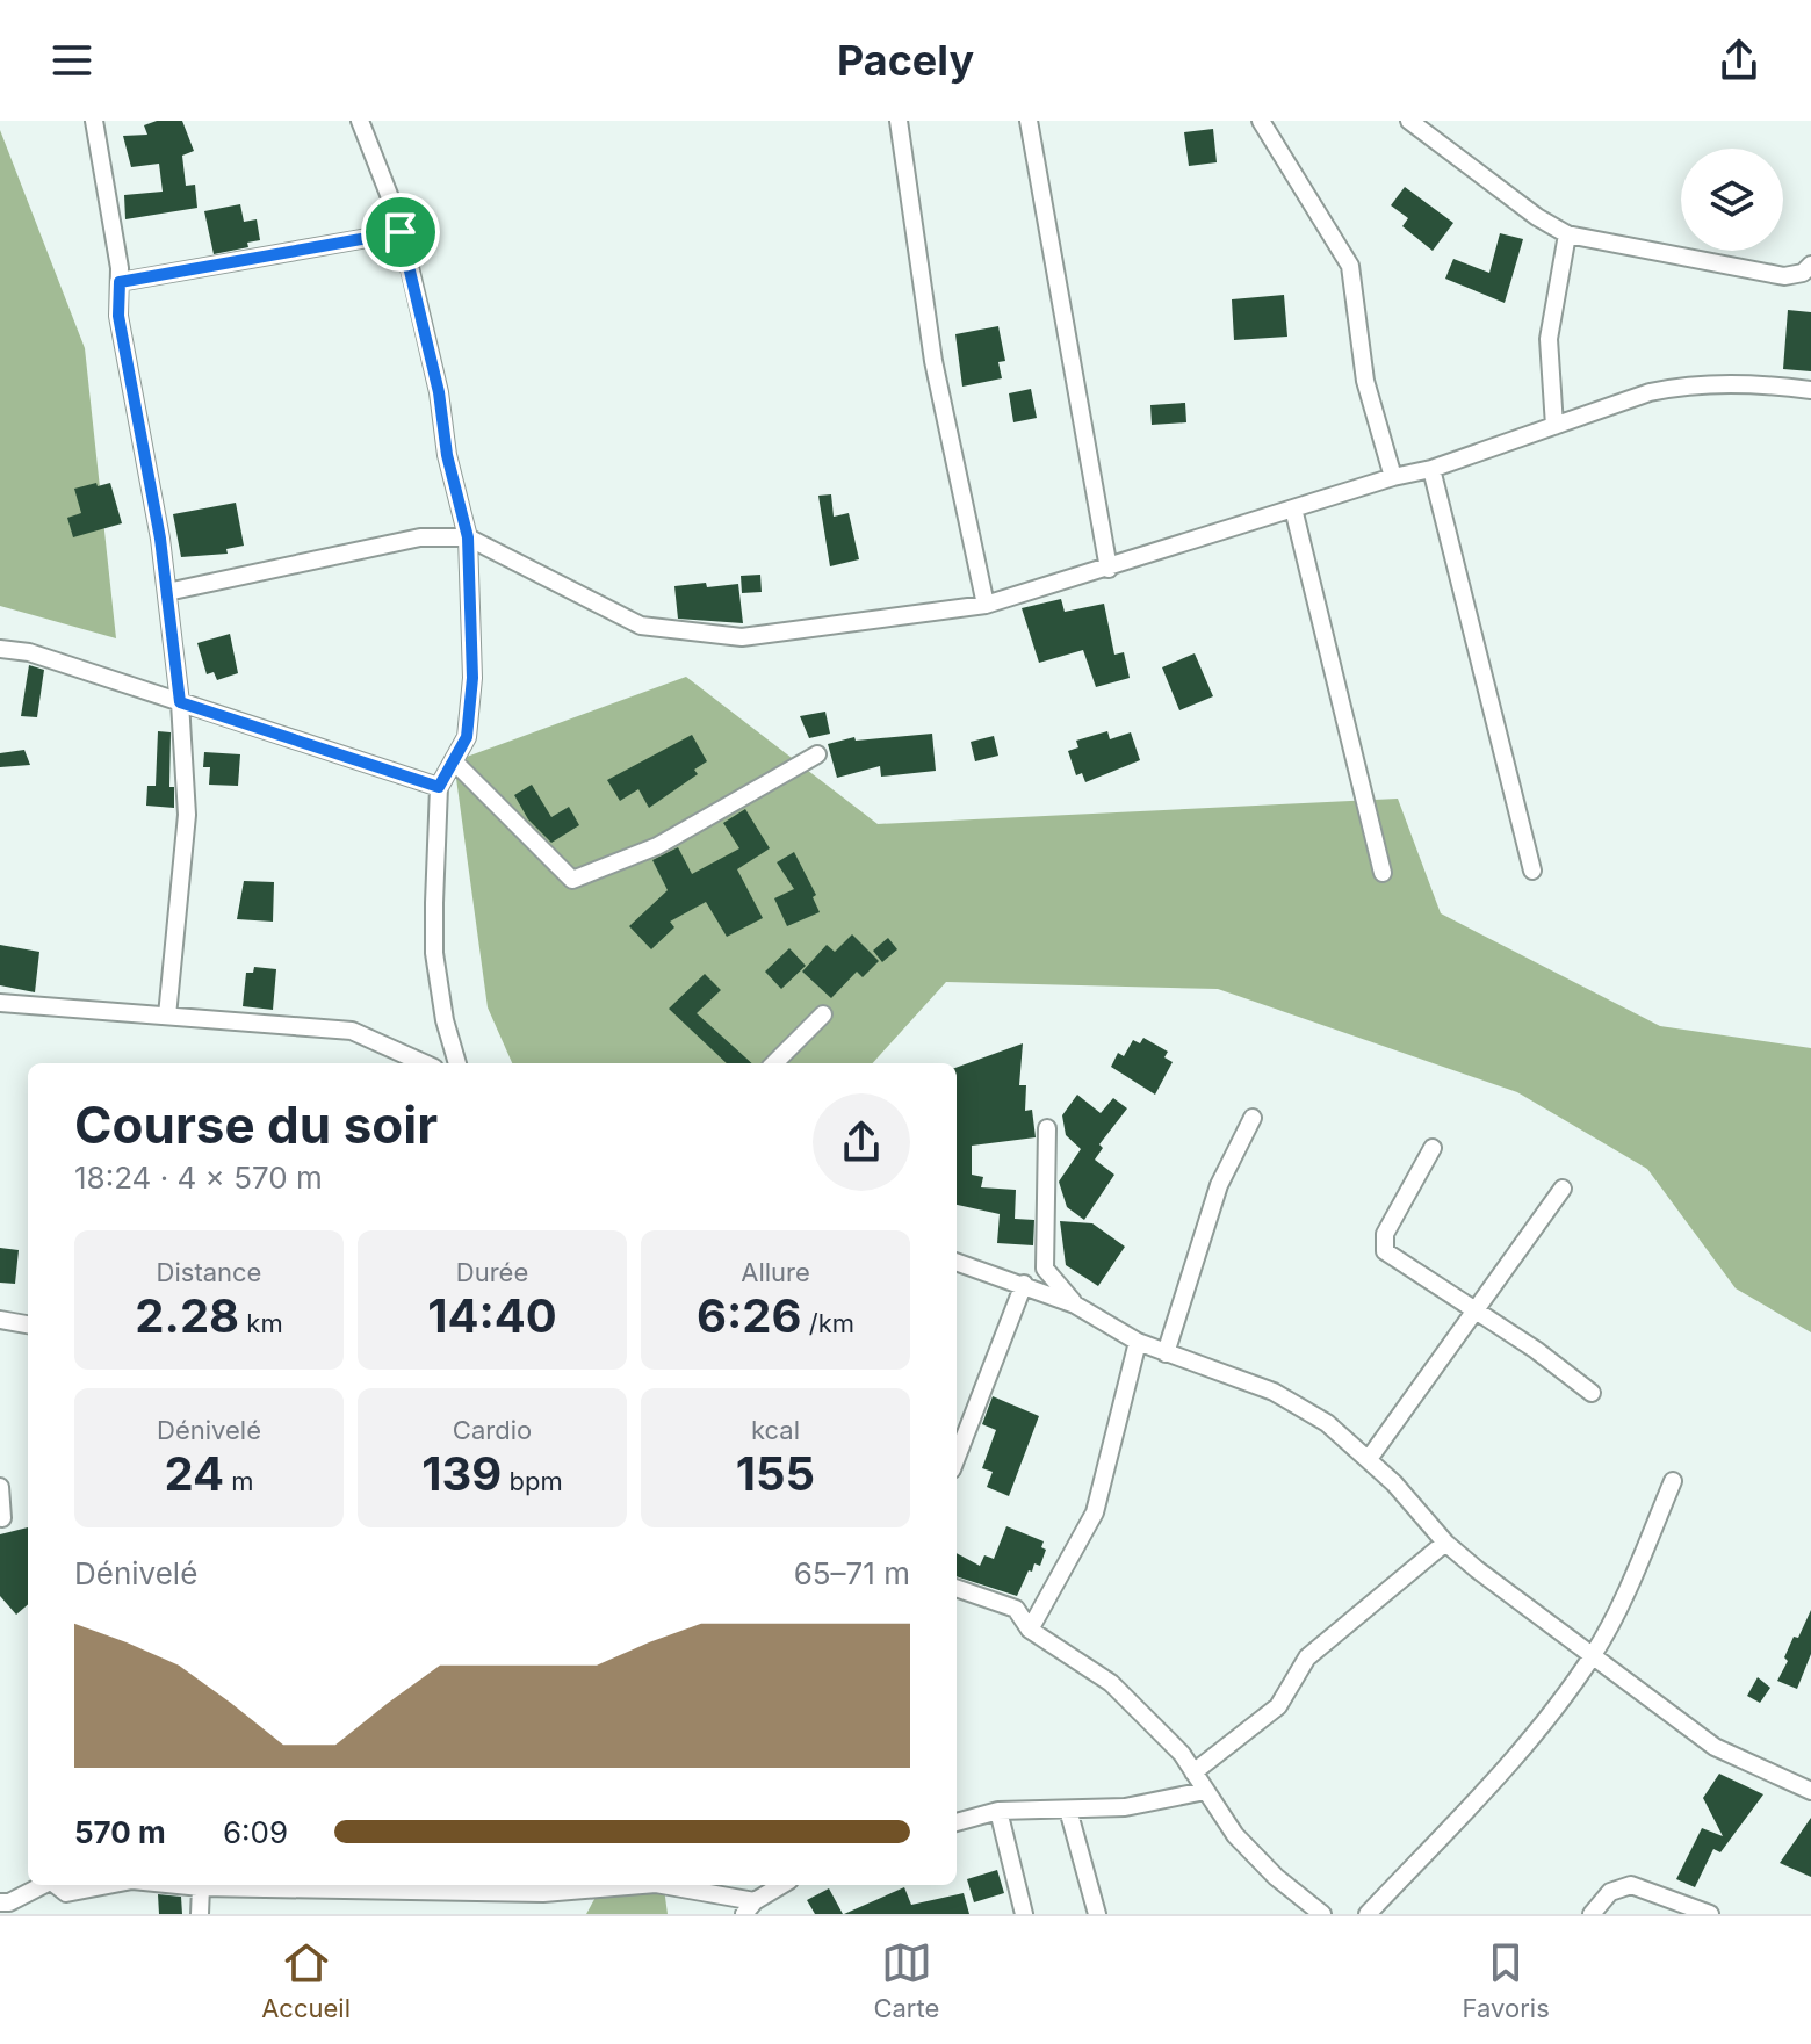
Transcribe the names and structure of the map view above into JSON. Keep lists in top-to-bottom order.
{
  "page": {
    "header": "Pacely",
    "heading": ["Course du soir", "18:24 · 4 × 570 m"],
    "stats": [
      ["Distance", "2.28 km"],
      ["Durée", "14:40"],
      ["Allure", "6:26 /km"],
      ["Dénivelé", "24 m"],
      ["Cardio", "139 bpm"],
      ["kcal", "155"]
    ],
    "chart": ["Dénivelé", "65–71 m"],
    "list": [
      {
        "name": "570 m",
        "note": "6:09"
      }
    ],
    "tabs": ["Accueil", "Carte", "Favoris"]
  }
}
